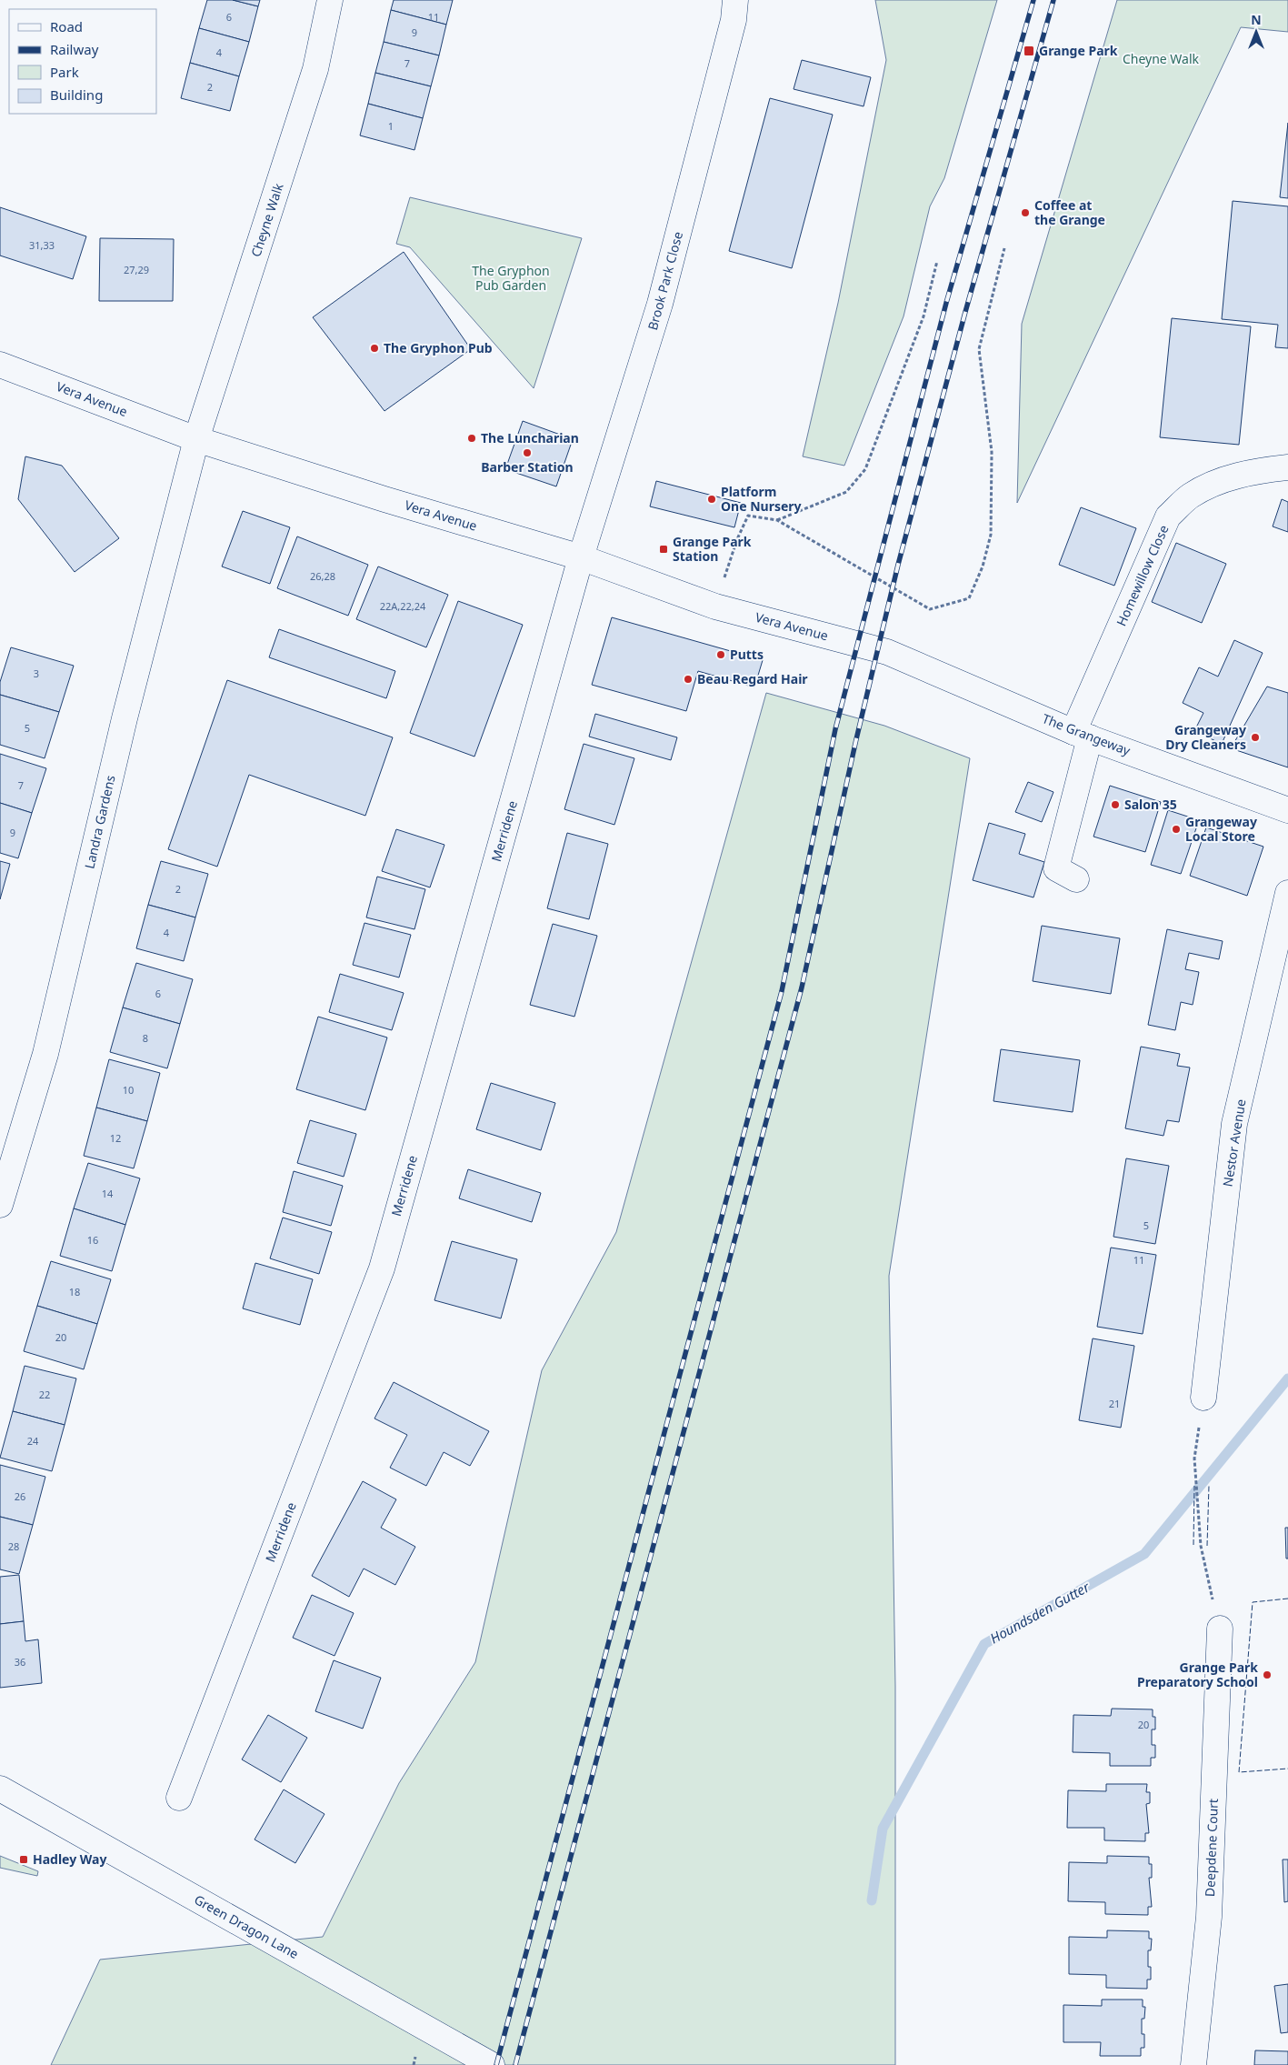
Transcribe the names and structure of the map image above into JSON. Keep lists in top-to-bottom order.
{
  "streets": {
    "street": [
      "Cheyne Walk",
      "Brook Park Close",
      "Vera Avenue",
      "Homewillow Close",
      "The Grangeway",
      "Landra Gardens",
      "Merridene",
      "Nestor Avenue",
      "Deepdene Court",
      "Green Dragon Lane"
    ]
  },
  "crossings": [
    ["Cheyne Walk", "Vera Avenue"],
    ["Cheyne Walk", "Landra Gardens"],
    ["Brook Park Close", "Vera Avenue"],
    ["Brook Park Close", "Merridene"],
    ["Vera Avenue", "The Grangeway"],
    ["Vera Avenue", "Landra Gardens"],
    ["Vera Avenue", "Merridene"],
    ["Homewillow Close", "The Grangeway"]
  ],
  "water": ["Houndsden Gutter"],
  "parks": ["Cheyne Walk", "The Gryphon Pub Garden"],
  "places": {
    "transit": ["Grange Park", "Grange Park Station", "Hadley Way"],
    "other": [
      "Coffee at the Grange",
      "The Gryphon Pub",
      "The Luncharian",
      "Barber Station",
      "Platform One Nursery",
      "Putts",
      "Beau Regard Hair",
      "Grangeway Dry Cleaners",
      "Salon 35",
      "Grangeway Local Store",
      "Grange Park Preparatory School"
    ]
  },
  "house_numbers": [
    "6",
    "11",
    "9",
    "4",
    "7",
    "2",
    "1",
    "31,33",
    "27,29",
    "26,28",
    "22A,22,24",
    "3",
    "5",
    "7",
    "9",
    "2",
    "4",
    "6",
    "8",
    "10",
    "12",
    "14",
    "5",
    "16",
    "11",
    "18",
    "20",
    "22",
    "21",
    "24",
    "26",
    "28",
    "36",
    "20"
  ],
  "legend": [
    "Road",
    "Railway",
    "Park",
    "Building"
  ],
  "north": "top"
}
